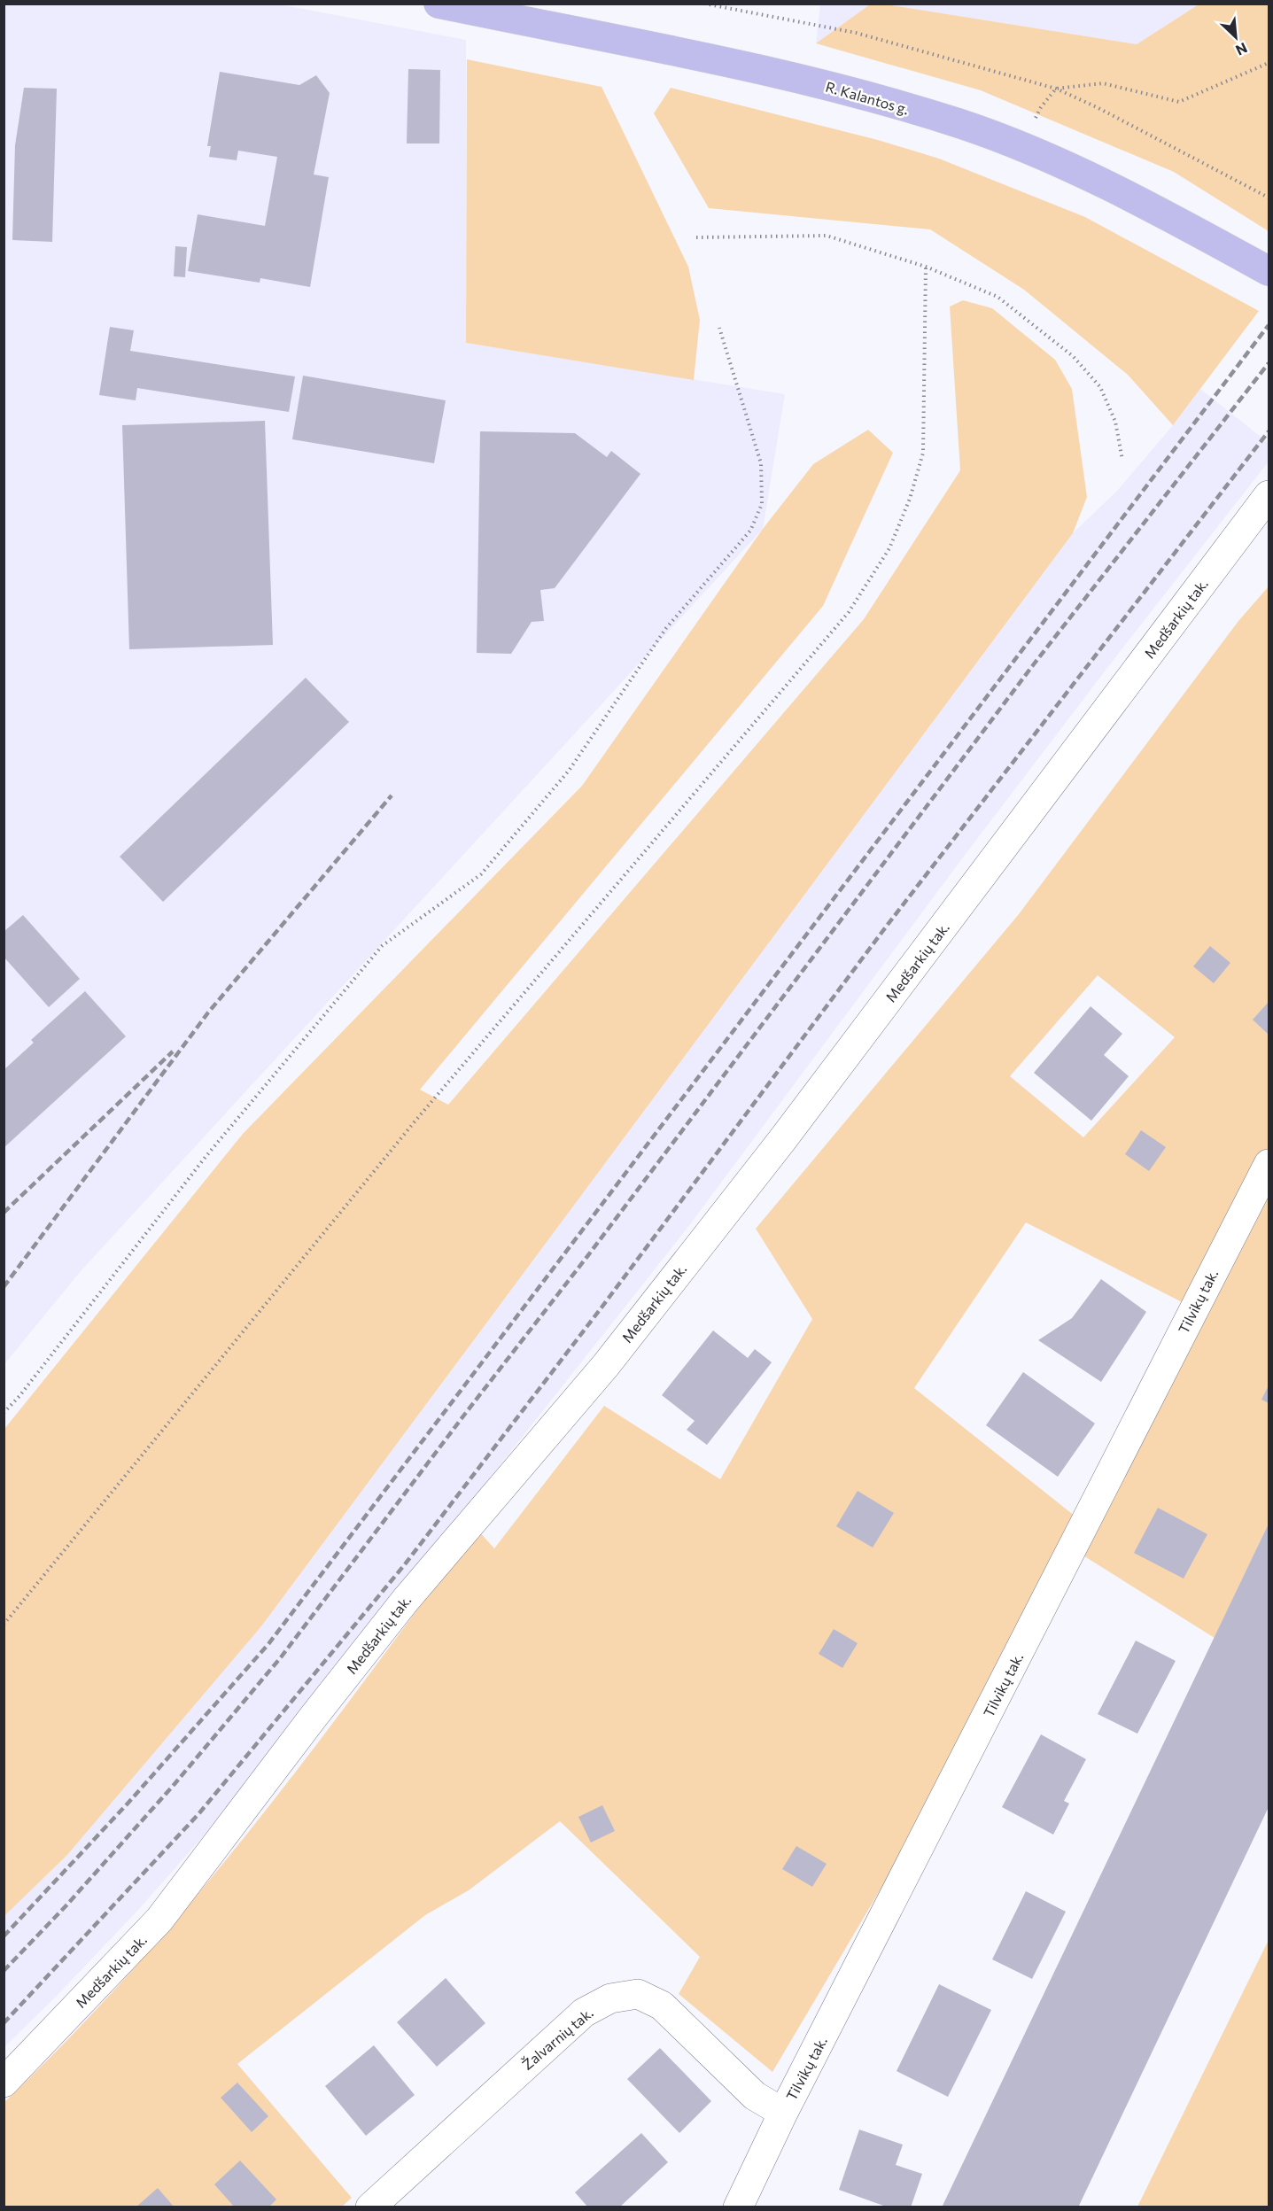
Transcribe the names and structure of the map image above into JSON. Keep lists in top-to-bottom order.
{
  "streets": {
    "main road": ["R. Kalantos g."],
    "street": ["Medšarkių tak.", "Tilvikų tak.", "Žalvarnių tak."]
  },
  "crossings": [
    ["Tilvikų tak.", "Žalvarnių tak."]
  ],
  "north": "bottom right"
}
